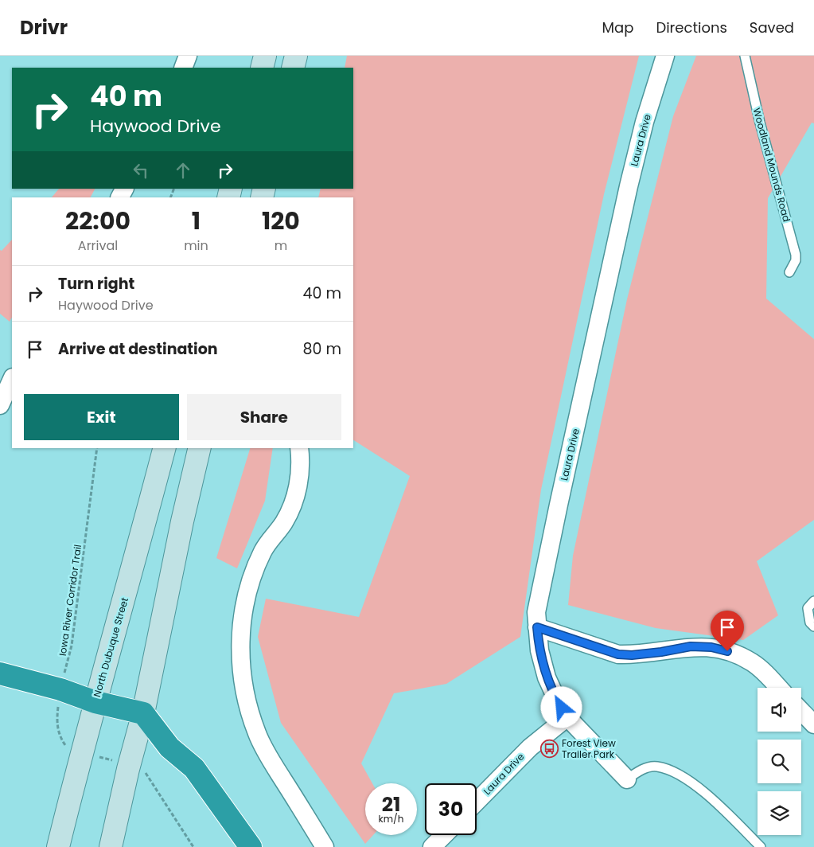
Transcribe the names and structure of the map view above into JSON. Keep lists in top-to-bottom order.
{
  "streets": {
    "main road": ["North Dubuque Street"],
    "street": ["Laura Drive"],
    "lane": ["Woodland Mounds Road"],
    "path": ["Iowa River Corridor Trail"]
  },
  "crossings": [
    ["Iowa River Corridor Trail", "North Dubuque Street"]
  ],
  "places": {
    "bus stop": ["Forest View Trailer Park"]
  },
  "page": {
    "header": "Drivr",
    "nav": ["Map", "Directions", "Saved"],
    "turn": ["40 m", "Haywood Drive"],
    "eta": [
      "22:00",
      "Arrival",
      "1",
      "min",
      "120",
      "m"
    ],
    "list": [
      {
        "name": "Turn right",
        "note": "Haywood Drive",
        "value": "40 m"
      },
      {
        "name": "Arrive at destination",
        "value": "80 m"
      }
    ],
    "buttons": ["Exit", "Share"],
    "speed": "21 km/h",
    "limit": "30"
  }
}
